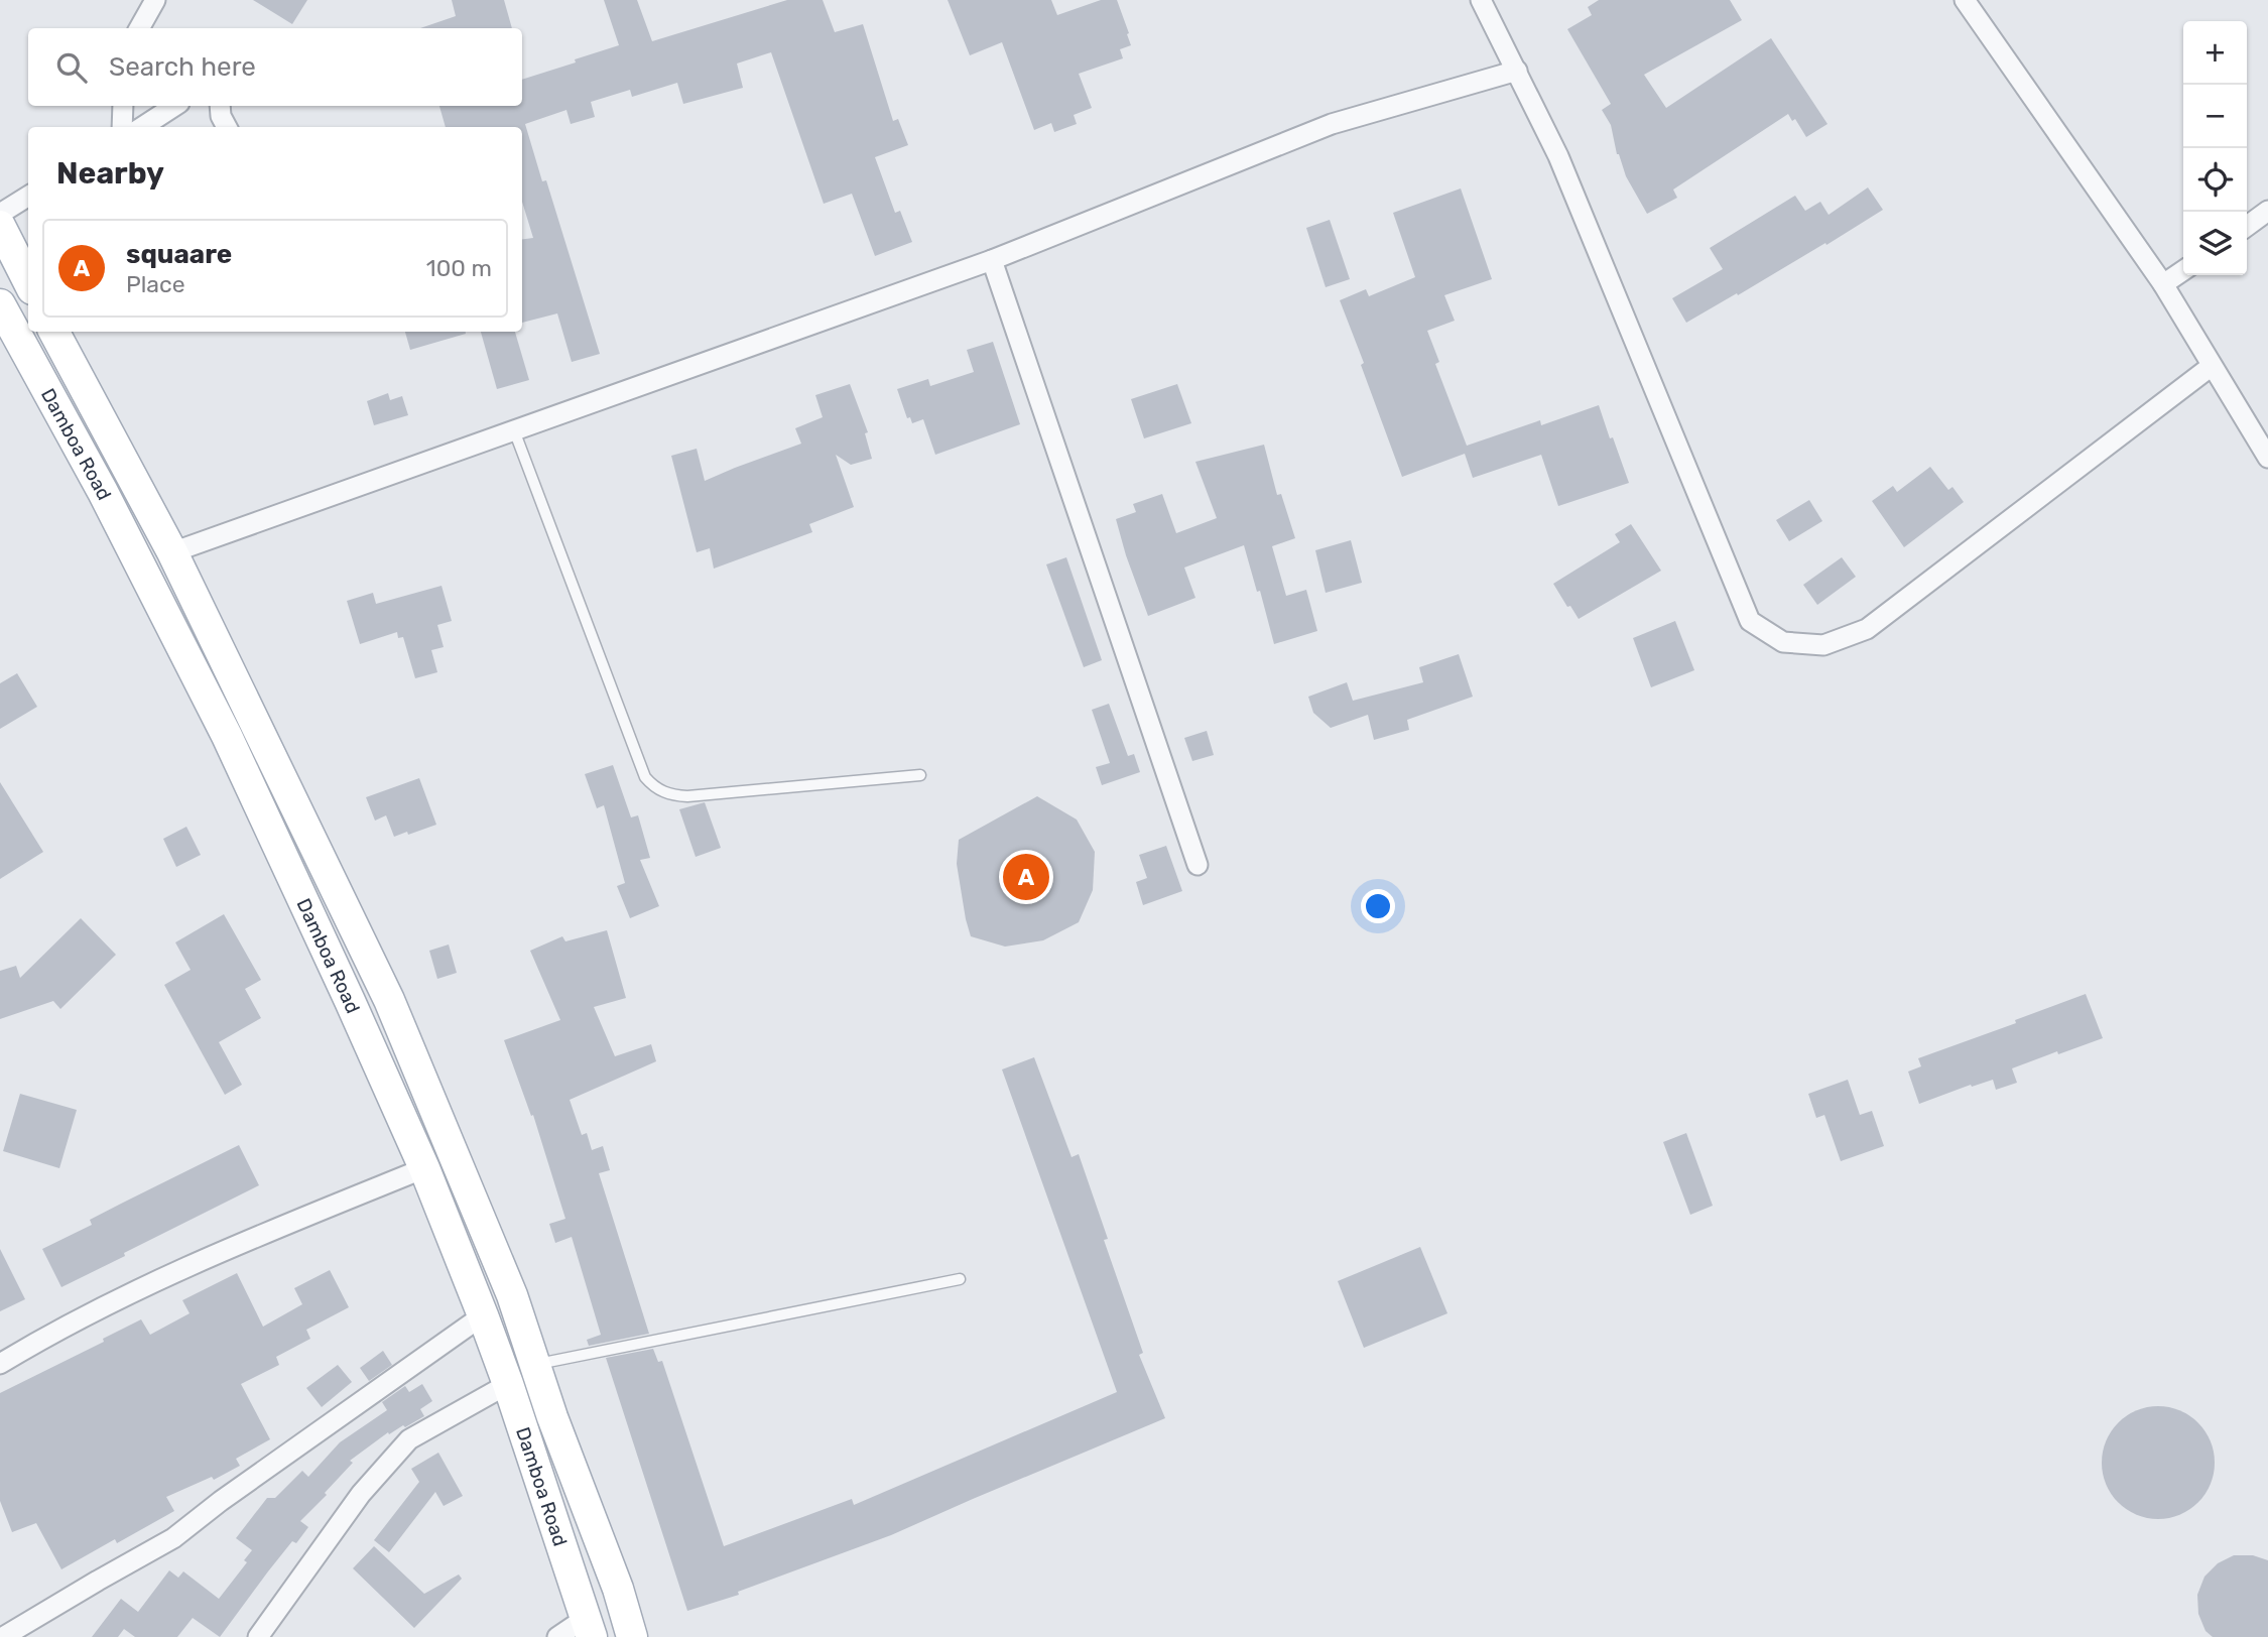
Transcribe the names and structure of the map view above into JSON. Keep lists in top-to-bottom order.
{
  "streets": {
    "main road": ["Damboa Road"]
  },
  "page": {
    "map_buttons": ["+", "−"],
    "search": "Search here",
    "heading": "Nearby",
    "list": [
      {
        "mark": "A",
        "name": "squaare",
        "note": "Place",
        "value": "100 m"
      }
    ],
    "pins": "A"
  }
}
